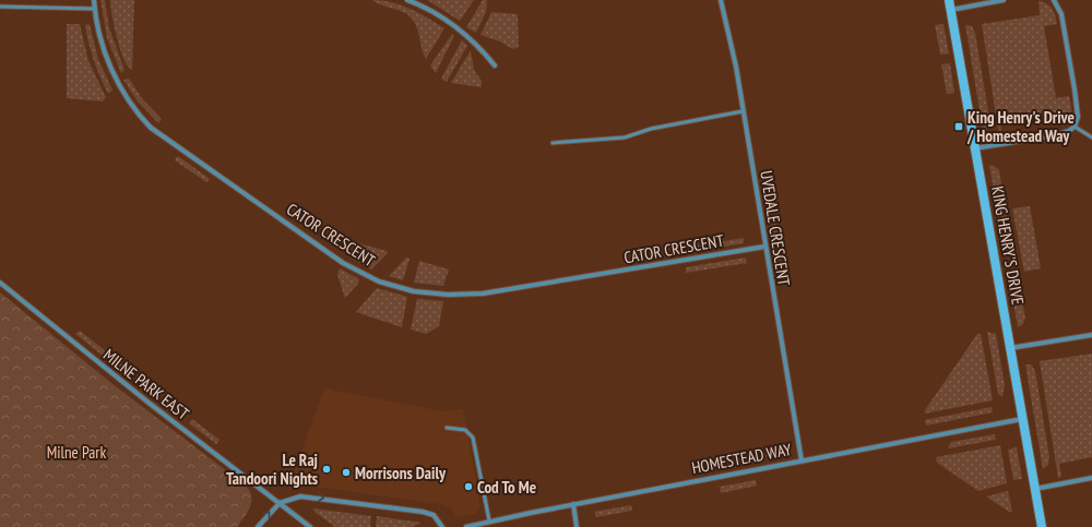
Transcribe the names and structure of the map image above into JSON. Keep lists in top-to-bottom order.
{
  "streets": {
    "street": [
      "UVEDALE CRESCENT",
      "CATOR CRESCENT",
      "KING HENRY'S DRIVE",
      "MILNE PARK EAST",
      "HOMESTEAD WAY"
    ]
  },
  "crossings": [
    ["UVEDALE CRESCENT", "CATOR CRESCENT"],
    ["UVEDALE CRESCENT", "HOMESTEAD WAY"],
    ["KING HENRY'S DRIVE", "HOMESTEAD WAY"]
  ],
  "parks": ["Milne Park"],
  "places": {
    "transit": ["King Henry's Drive / Homestead Way"],
    "other": ["Le Raj Tandoori Nights", "Morrisons Daily", "Cod To Me"]
  }
}
